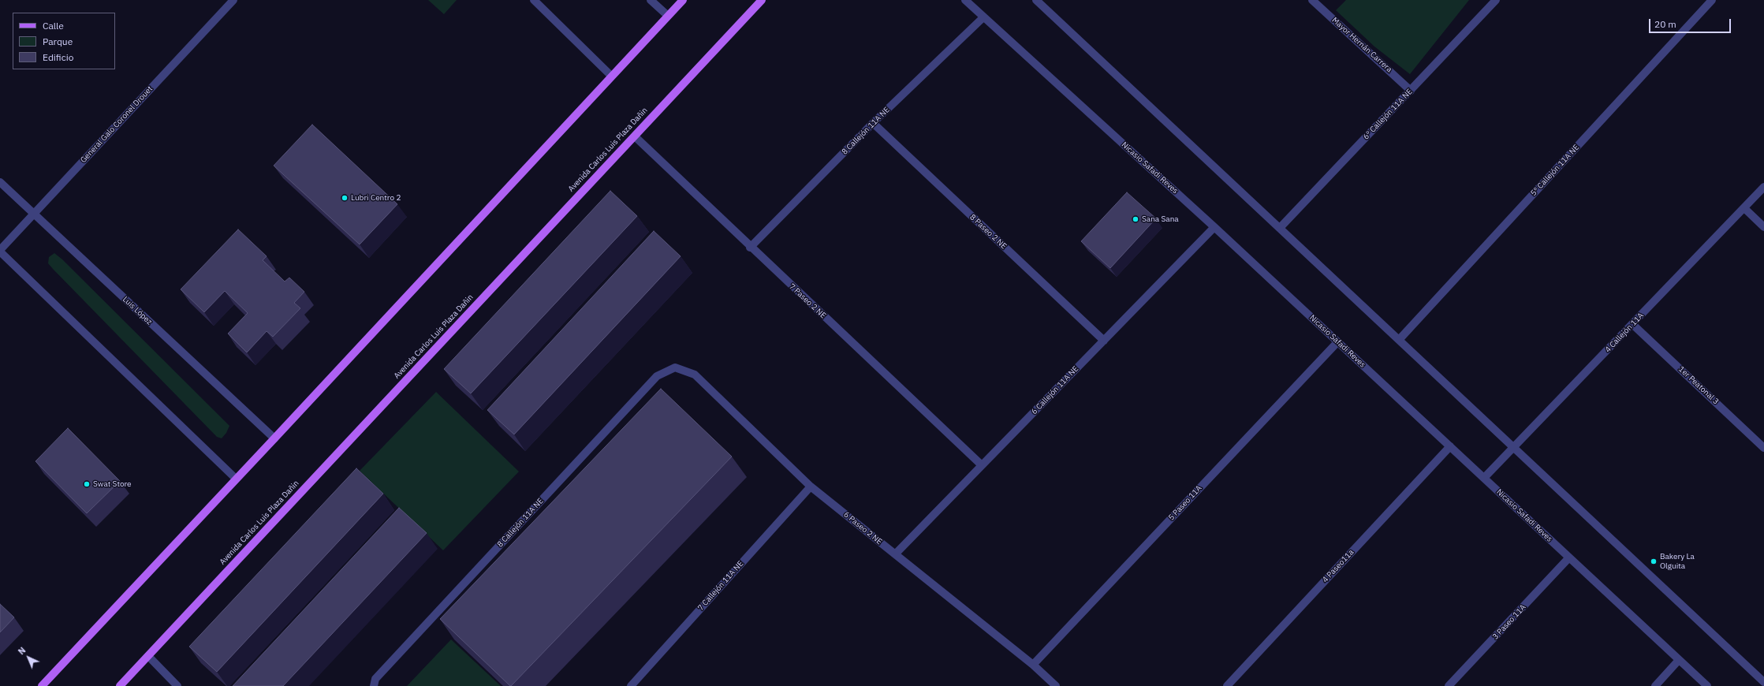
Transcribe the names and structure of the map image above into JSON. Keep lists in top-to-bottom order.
{
  "streets": {
    "main road": ["Avenida Carlos Luis Plaza Dañin"],
    "street": [
      "Mayor Hernán Carrera",
      "6º Callejón 11A NE",
      "General Galo Coronel Drouet",
      "8 Callejón 11A NE",
      "Nicasio Safadi Reves",
      "5º Callejón 11A NE",
      "8 Paseo 2 NE",
      "7 Paseo 2 NE",
      "Luis López",
      "4 Callejón 11A",
      "1er Peatonal 3",
      "6 Callejón 11A NE",
      "5 Paseo 11A",
      "6 Paseo 2 NE",
      "4 Paseo11a",
      "7 Callejón 11A NE",
      "3 Paseo 11A"
    ]
  },
  "crossings": [
    ["Mayor Hernán Carrera", "6º Callejón 11A NE"],
    ["General Galo Coronel Drouet", "Luis López"],
    ["8 Callejón 11A NE", "Nicasio Safadi Reves"],
    ["8 Callejón 11A NE", "8 Paseo 2 NE"],
    ["8 Callejón 11A NE", "7 Paseo 2 NE"],
    ["8 Callejón 11A NE", "6 Paseo 2 NE"],
    ["Avenida Carlos Luis Plaza Dañin", "7 Paseo 2 NE"],
    ["Nicasio Safadi Reves", "4 Callejón 11A"],
    ["Nicasio Safadi Reves", "6 Callejón 11A NE"],
    ["Nicasio Safadi Reves", "5 Paseo 11A"],
    ["Nicasio Safadi Reves", "4 Paseo11a"],
    ["Nicasio Safadi Reves", "3 Paseo 11A"],
    ["8 Paseo 2 NE", "6 Callejón 11A NE"],
    ["7 Paseo 2 NE", "6 Callejón 11A NE"],
    ["4 Callejón 11A", "1er Peatonal 3"],
    ["6 Callejón 11A NE", "6 Paseo 2 NE"],
    ["5 Paseo 11A", "6 Paseo 2 NE"],
    ["6 Paseo 2 NE", "7 Callejón 11A NE"]
  ],
  "places": [
    "Lubri Centro 2",
    "Sana Sana",
    "Swat Store",
    "Bakery La Olguita"
  ],
  "legend": ["Calle", "Parque", "Edificio"],
  "scale_bar": "20 m",
  "north": "top left"
}
